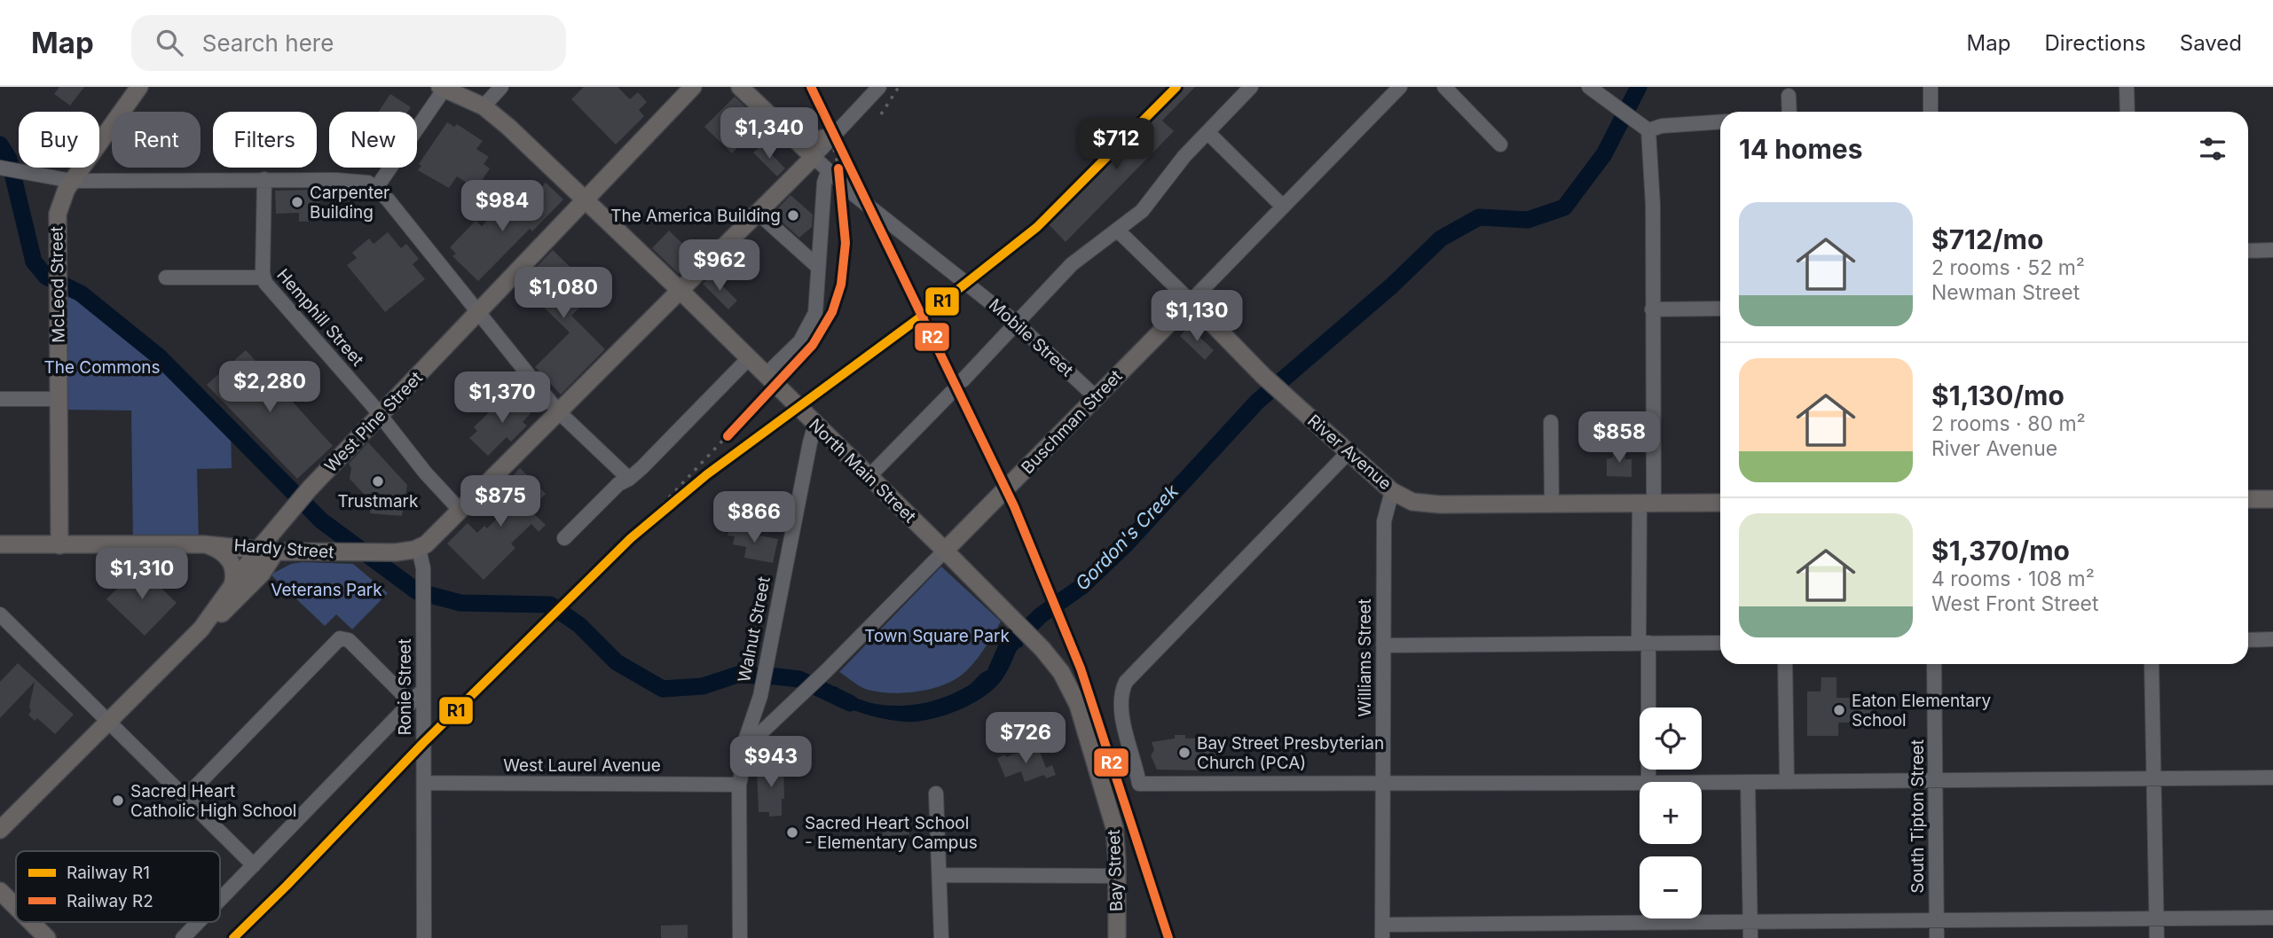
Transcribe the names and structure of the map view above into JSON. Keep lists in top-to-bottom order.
{
  "streets": {
    "main road": [
      "McLeod Street",
      "Mobile Street",
      "West Pine Street",
      "Buschman Street",
      "River Avenue",
      "North Main Street",
      "Hardy Street",
      "Bay Street"
    ],
    "street": [
      "Hemphill Street",
      "Walnut Street",
      "Williams Street",
      "Ronie Street",
      "West Laurel Avenue",
      "South Tipton Street"
    ]
  },
  "crossings": [
    ["McLeod Street", "Hardy Street"],
    ["Hemphill Street", "West Pine Street"],
    ["Mobile Street", "Buschman Street"],
    ["West Pine Street", "North Main Street"],
    ["West Pine Street", "Hardy Street"],
    ["Buschman Street", "River Avenue"],
    ["Buschman Street", "North Main Street"],
    ["Buschman Street", "Walnut Street"],
    ["River Avenue", "Williams Street"],
    ["North Main Street", "Walnut Street"],
    ["North Main Street", "Bay Street"],
    ["Hardy Street", "Ronie Street"],
    ["Walnut Street", "West Laurel Avenue"],
    ["Ronie Street", "West Laurel Avenue"]
  ],
  "water": ["Gordon's Creek"],
  "parks": ["The Commons", "Veterans Park", "Town Square Park"],
  "places": [
    "Carpenter Building",
    "The America Building",
    "Trustmark",
    "Eaton Elementary School",
    "Bay Street Presbyterian Church (PCA)",
    "Sacred Heart Catholic High School",
    "Sacred Heart School - Elementary Campus"
  ],
  "lines": ["rail line R1", "rail line R2"],
  "legend": ["Railway R1", "Railway R2"],
  "page": {
    "header": "Map",
    "search": "Search here",
    "nav": ["Map", "Directions", "Saved"],
    "price": [
      "$1,340",
      "$712",
      "$984",
      "$962",
      "$1,080",
      "$1,130",
      "$2,280",
      "$1,370",
      "$858",
      "$875",
      "$866",
      "$1,310",
      "$726",
      "$943"
    ],
    "chip": [
      "Buy",
      "Rent",
      "Filters",
      "New"
    ],
    "heading": "14 homes",
    "list": [
      {
        "name": "$712/mo",
        "note": "2 rooms · 52 m² · Newman Street"
      },
      {
        "name": "$1,130/mo",
        "note": "2 rooms · 80 m² · River Avenue"
      },
      {
        "name": "$1,370/mo",
        "note": "4 rooms · 108 m² · West Front Street"
      }
    ],
    "map_buttons": ["+", "−"]
  }
}
